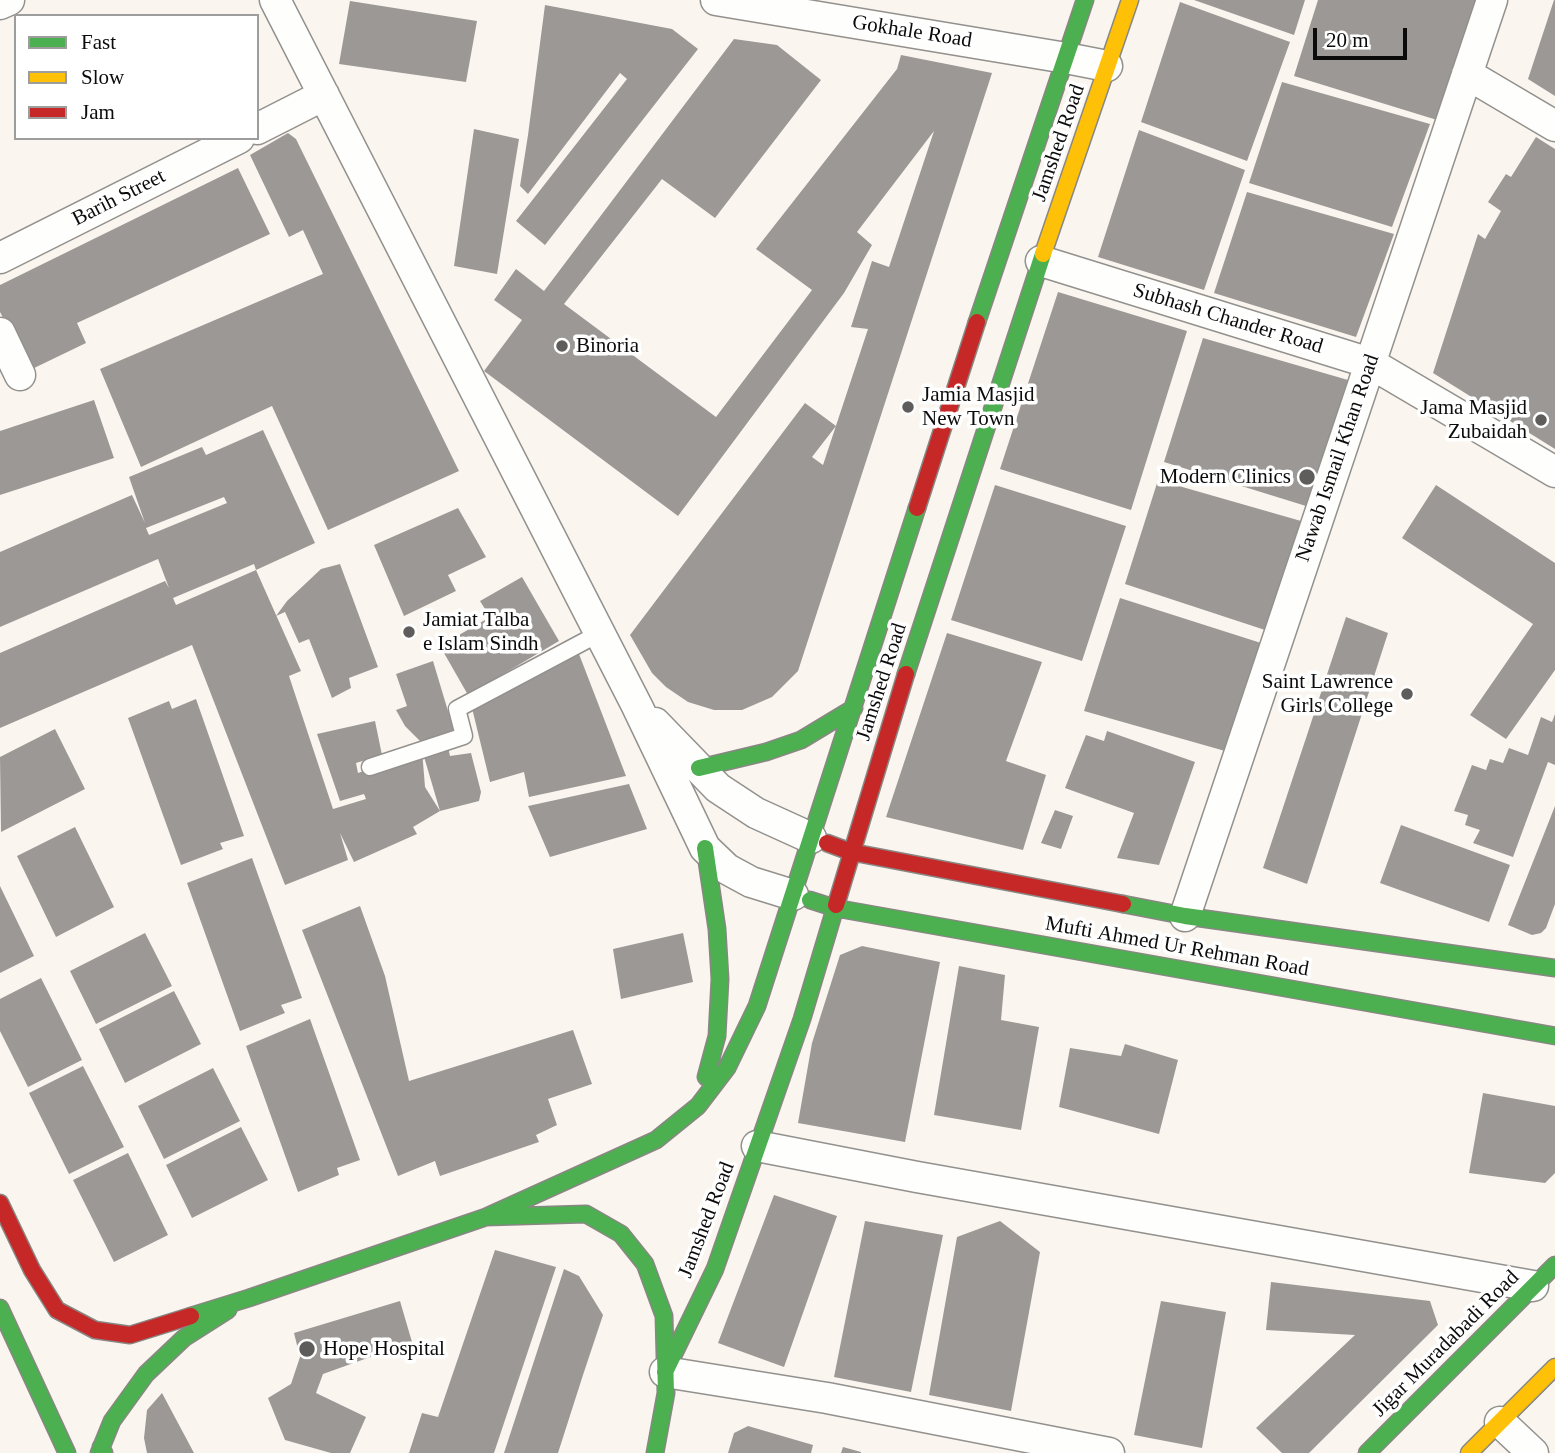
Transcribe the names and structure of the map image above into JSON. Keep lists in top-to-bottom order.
{
  "streets": {
    "main road": ["Jamshed Road", "Mufti Ahmed Ur Rehman Road", "Jigar Muradabadi Road"],
    "street": [
      "Gokhale Road",
      "Barih Street",
      "Subhash Chander Road",
      "Nawab Ismail Khan Road"
    ]
  },
  "crossings": [
    ["Gokhale Road", "Jamshed Road"],
    ["Jamshed Road", "Subhash Chander Road"],
    ["Jamshed Road", "Mufti Ahmed Ur Rehman Road"],
    ["Subhash Chander Road", "Nawab Ismail Khan Road"],
    ["Nawab Ismail Khan Road", "Mufti Ahmed Ur Rehman Road"]
  ],
  "places": [
    "Binoria",
    "Jamia Masjid New Town",
    "Jama Masjid Zubaidah",
    "Modern Clinics",
    "Jamiat Talba e Islam Sindh",
    "Saint Lawrence Girls College",
    "Hope Hospital"
  ],
  "legend": ["Fast", "Slow", "Jam"],
  "scale_bar": "20 m"
}
